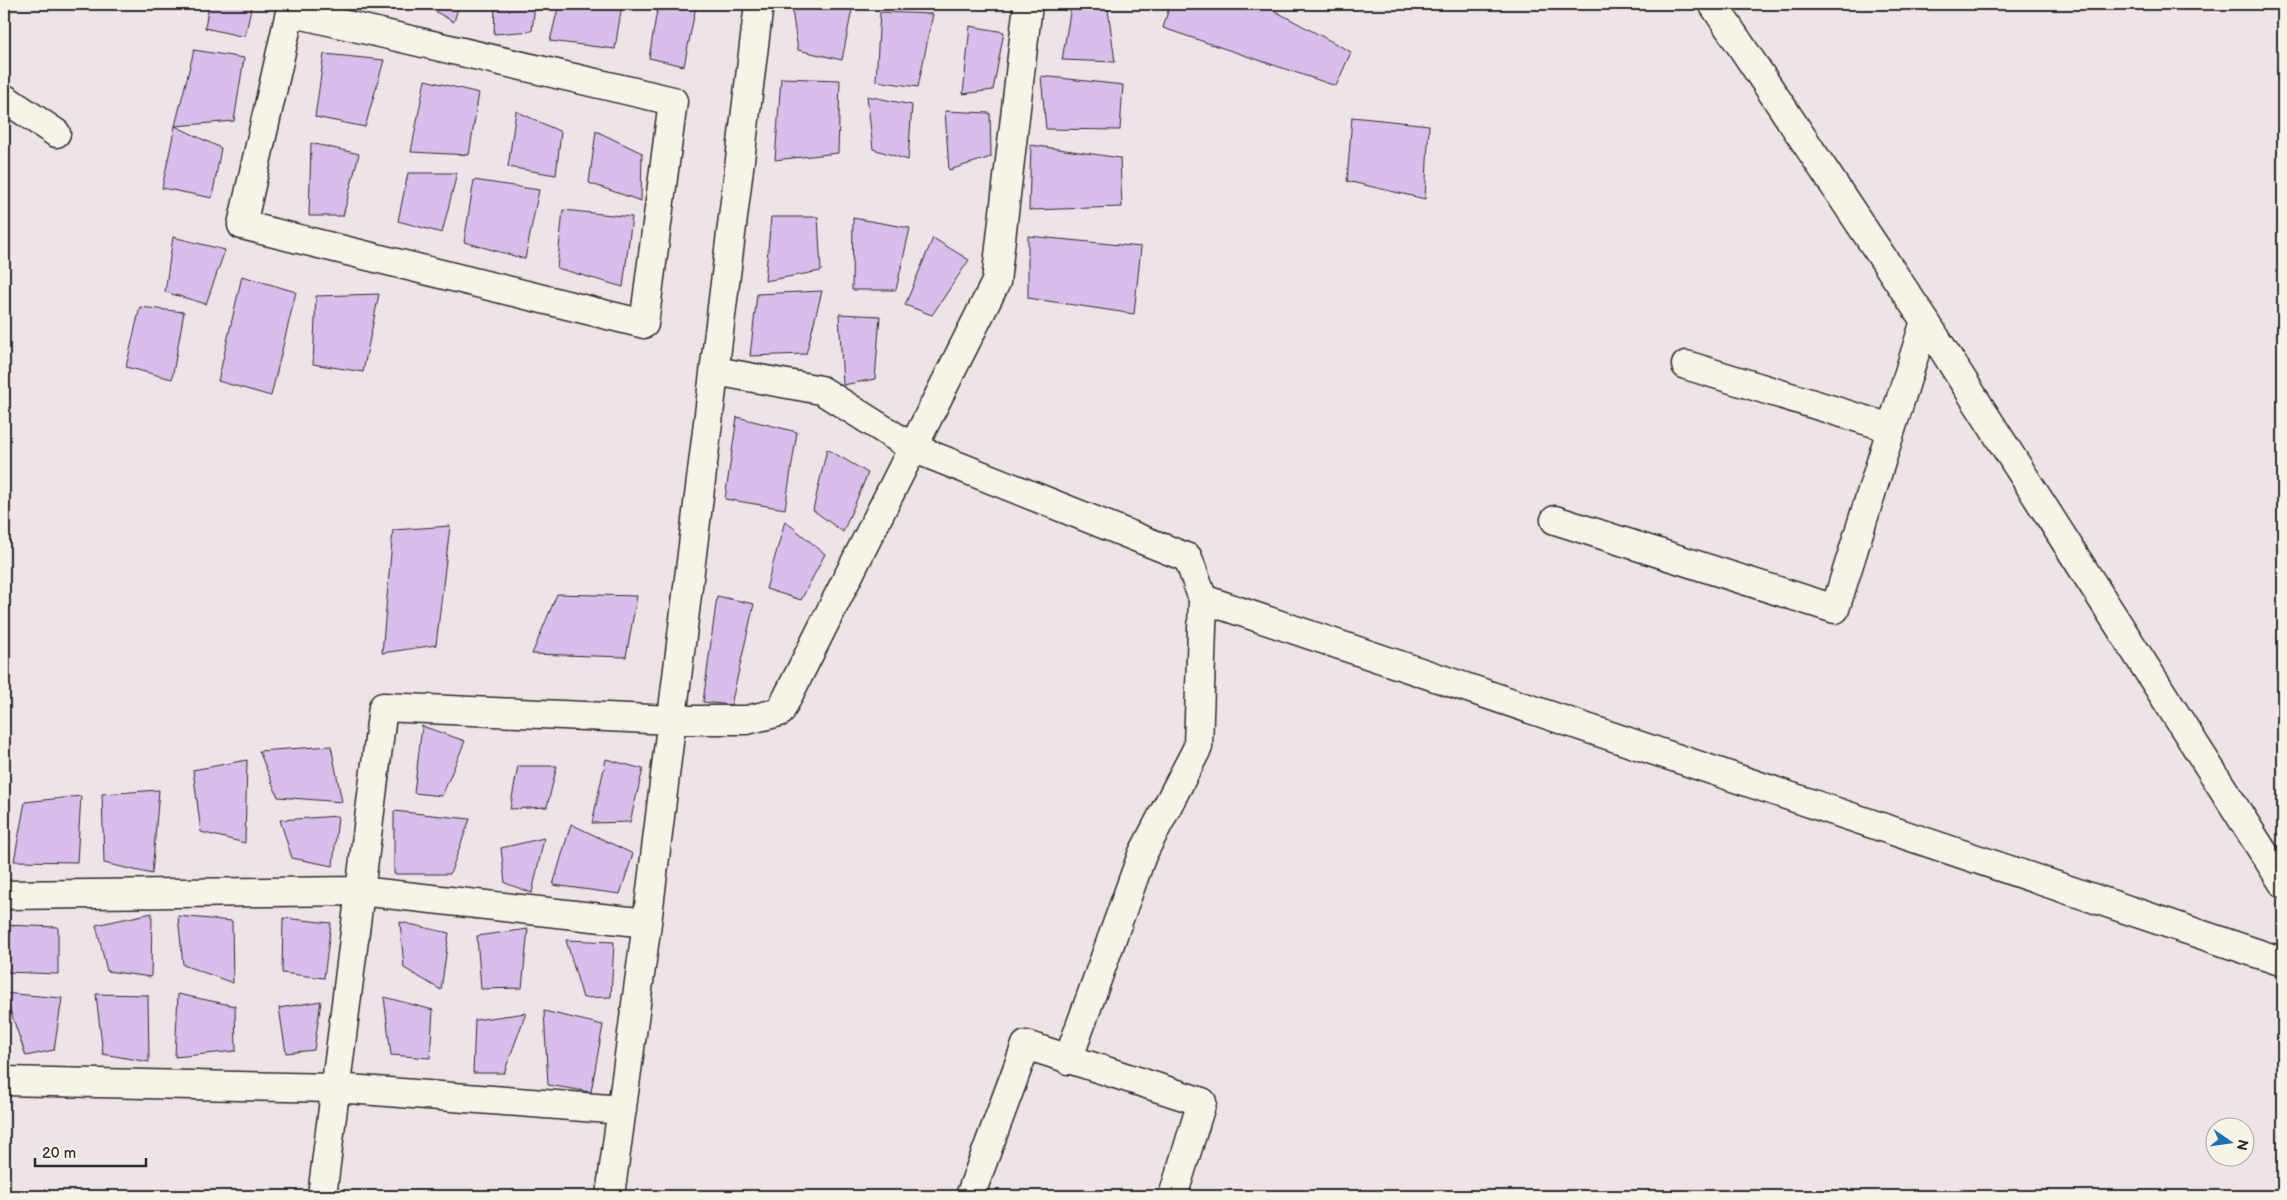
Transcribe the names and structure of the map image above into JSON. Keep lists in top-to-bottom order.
{
  "scale_bar": "20 m",
  "north": "right"
}
